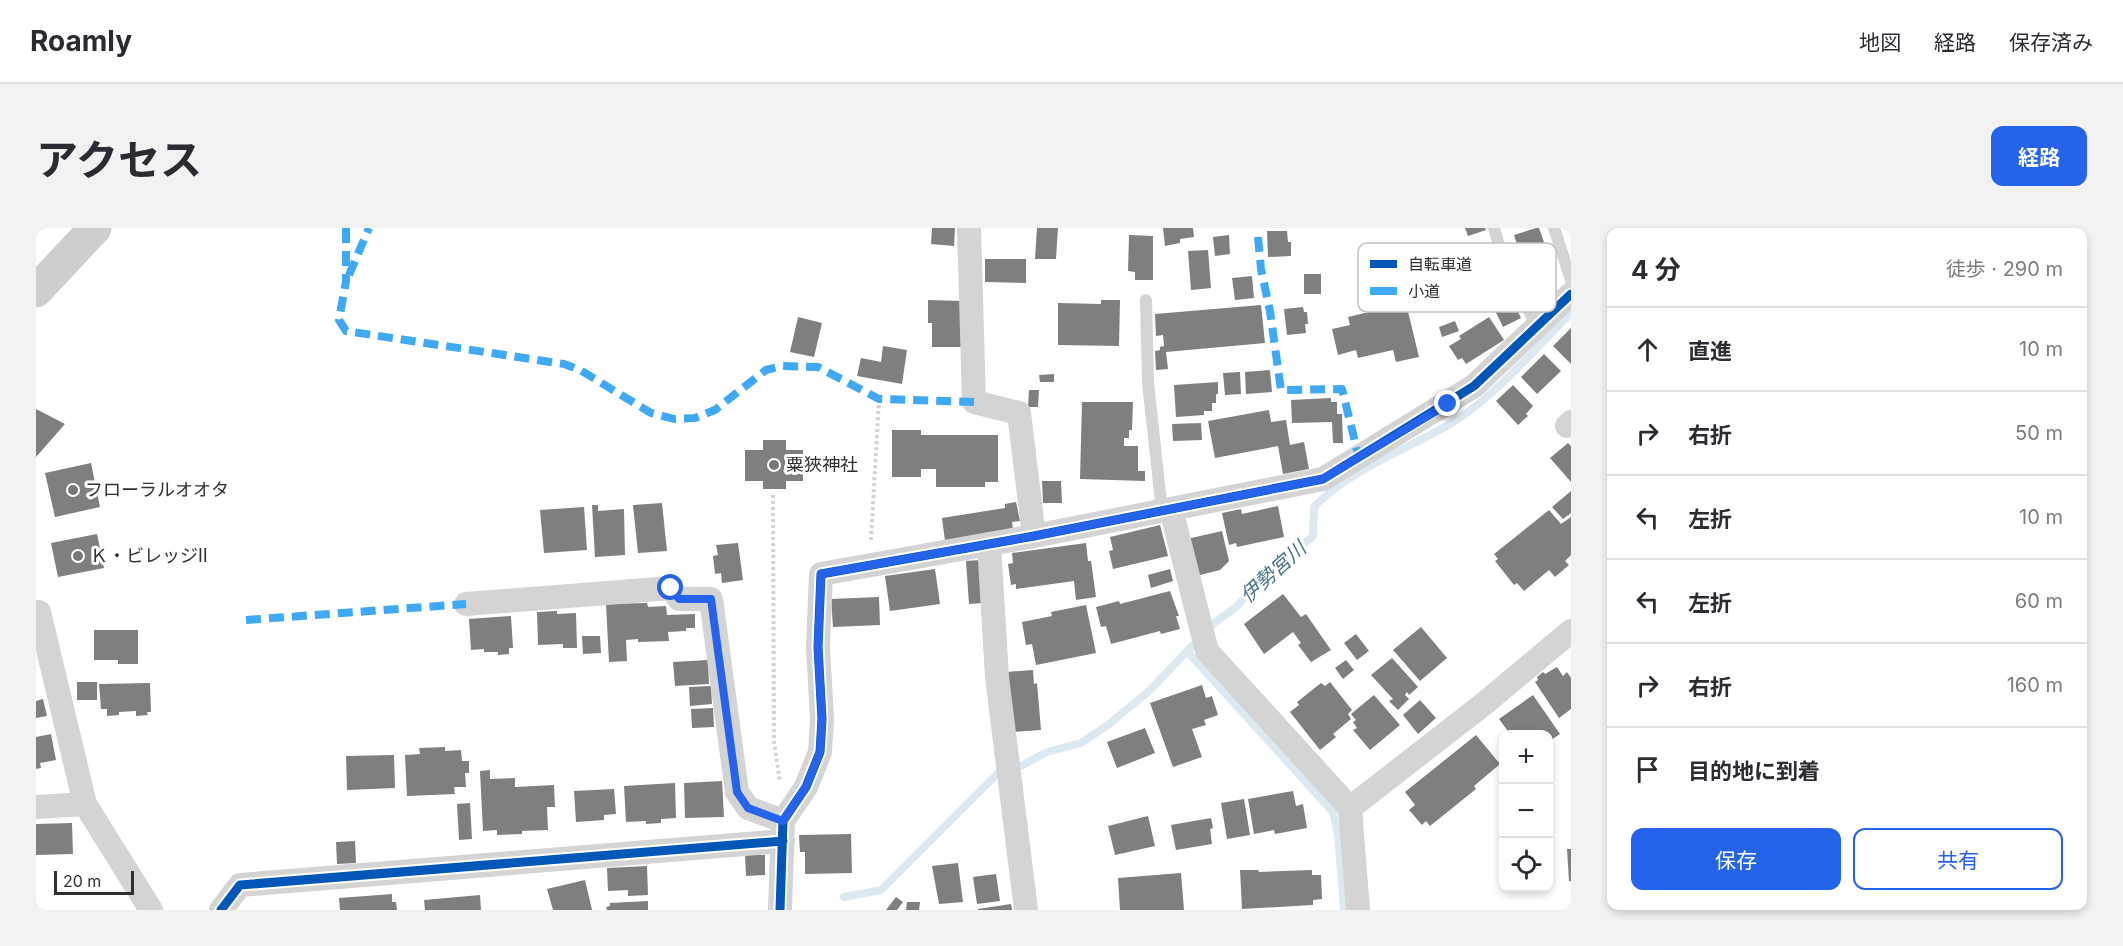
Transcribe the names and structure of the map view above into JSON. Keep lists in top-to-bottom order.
{
  "water": ["伊勢宮川"],
  "places": ["粟狹神社", "フローラルオオタ", "Ｋ・ビレッジⅡ"],
  "legend": ["自転車道", "小道"],
  "scale_bar": "20 m",
  "page": {
    "header": "Roamly",
    "nav": ["地図", "経路", "保存済み"],
    "title": "アクセス",
    "buttons": [
      "経路",
      ["保存", "共有"]
    ],
    "heading": ["4 分", "徒歩 · 290 m"],
    "list": [
      ["直進", "10 m"],
      ["右折", "50 m"],
      ["左折", "10 m"],
      ["左折", "60 m"],
      ["右折", "160 m"],
      "目的地に到着"
    ],
    "map_buttons": ["+", "−"],
    "scale": "20 m"
  }
}
